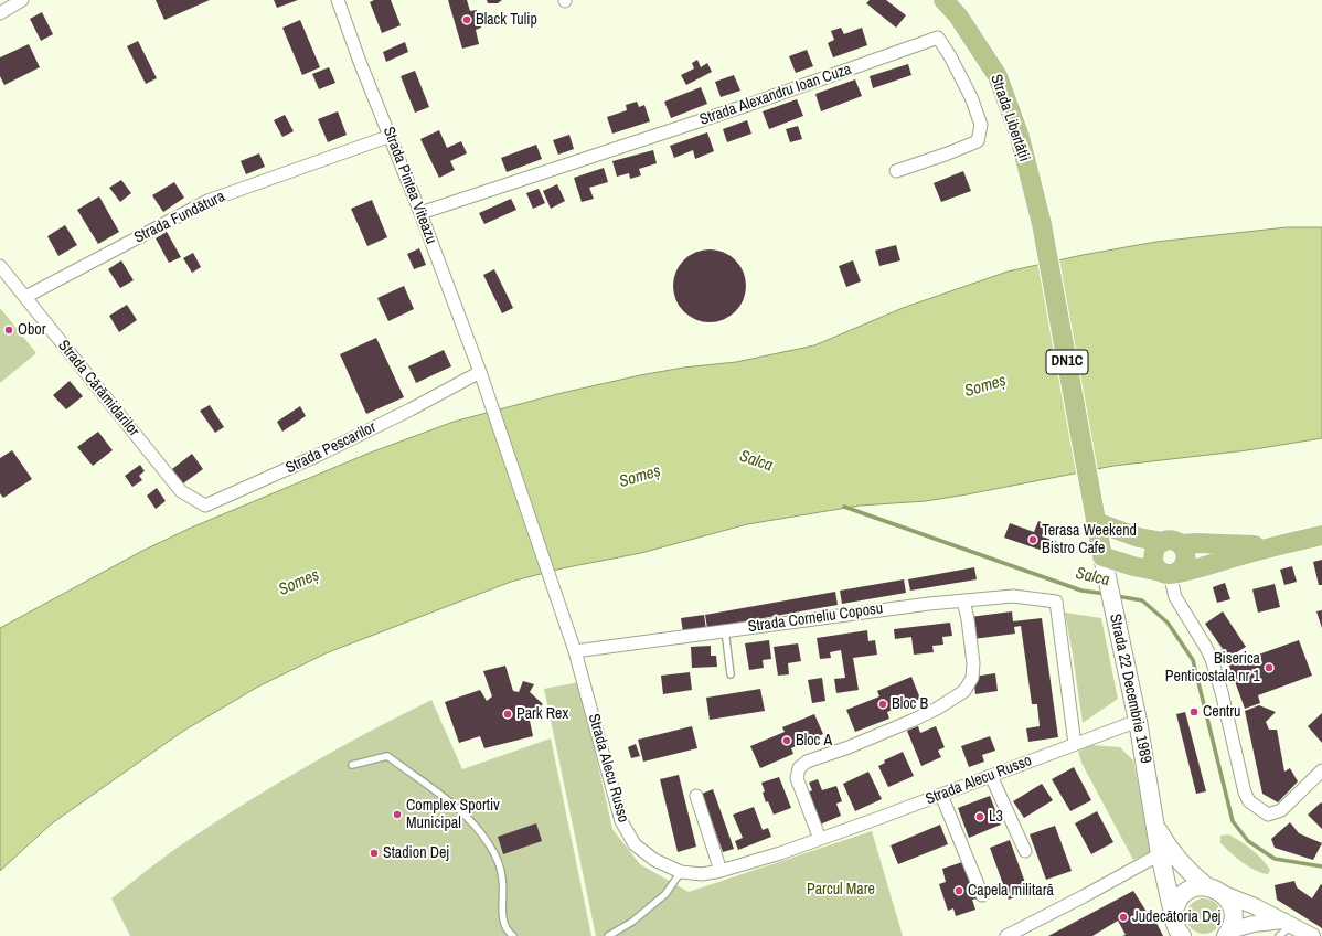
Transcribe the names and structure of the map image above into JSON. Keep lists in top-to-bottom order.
{
  "streets": {
    "highway": ["Strada Libertății", "DN1C"],
    "main road": ["Strada 22 Decembrie 1989"],
    "street": [
      "Strada Alexandru Ioan Cuza",
      "Strada Pintea Viteazu",
      "Strada Fundătura",
      "Strada Cărămidarilor",
      "Strada Pescarilor",
      "Strada Corneliu Coposu",
      "Strada Alecu Russo"
    ]
  },
  "crossings": [
    ["Strada Alexandru Ioan Cuza", "Strada Pintea Viteazu"],
    ["Strada Libertății", "DN1C"],
    ["Strada Pintea Viteazu", "Strada Fundătura"],
    ["Strada Pintea Viteazu", "Strada Pescarilor"],
    ["Strada Pintea Viteazu", "Strada Alecu Russo"],
    ["Strada Fundătura", "Strada Cărămidarilor"],
    ["DN1C", "Strada 22 Decembrie 1989"],
    ["Strada Cărămidarilor", "Strada Pescarilor"],
    ["Strada Corneliu Coposu", "Strada Alecu Russo"],
    ["Strada 22 Decembrie 1989", "Strada Alecu Russo"]
  ],
  "water": ["Someș", "Salca"],
  "parks": ["Parcul Mare"],
  "places": [
    "Black Tulip",
    "Obor",
    "Terasa Weekend Bistro Cafe",
    "Biserica Penticostala nr 1",
    "Bloc B",
    "Centru",
    "Park Rex",
    "Bloc A",
    "Complex Sportiv Municipal",
    "L3",
    "Stadion Dej",
    "Capela militară",
    "Judecătoria Dej"
  ]
}
